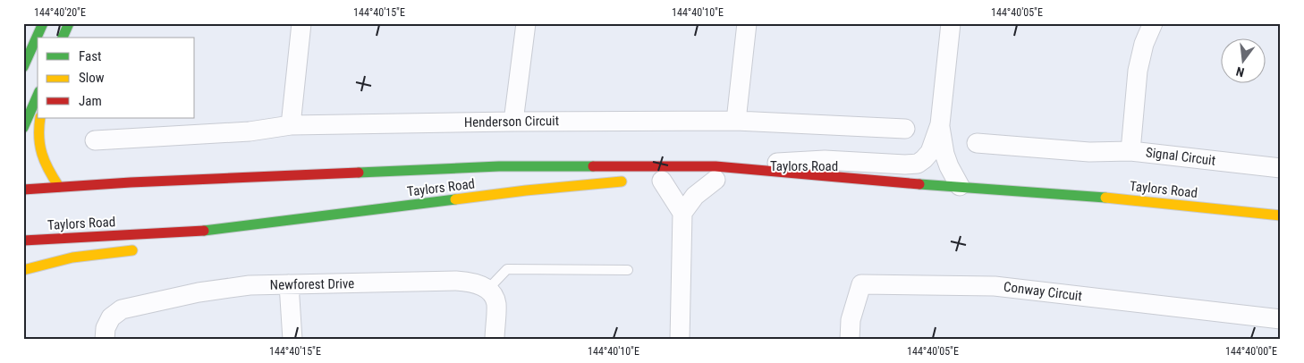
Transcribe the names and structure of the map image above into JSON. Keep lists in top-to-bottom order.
{
  "streets": {
    "street": [
      "Henderson Circuit",
      "Signal Circuit",
      "Taylors Road",
      "Newforest Drive",
      "Conway Circuit"
    ]
  },
  "legend": ["Fast", "Slow", "Jam"],
  "north": "bottom",
  "coordinates": [
    "144°40'20\"E",
    "144°40'15\"E",
    "144°40'10\"E",
    "144°40'05\"E",
    "144°40'00\"E"
  ]
}
